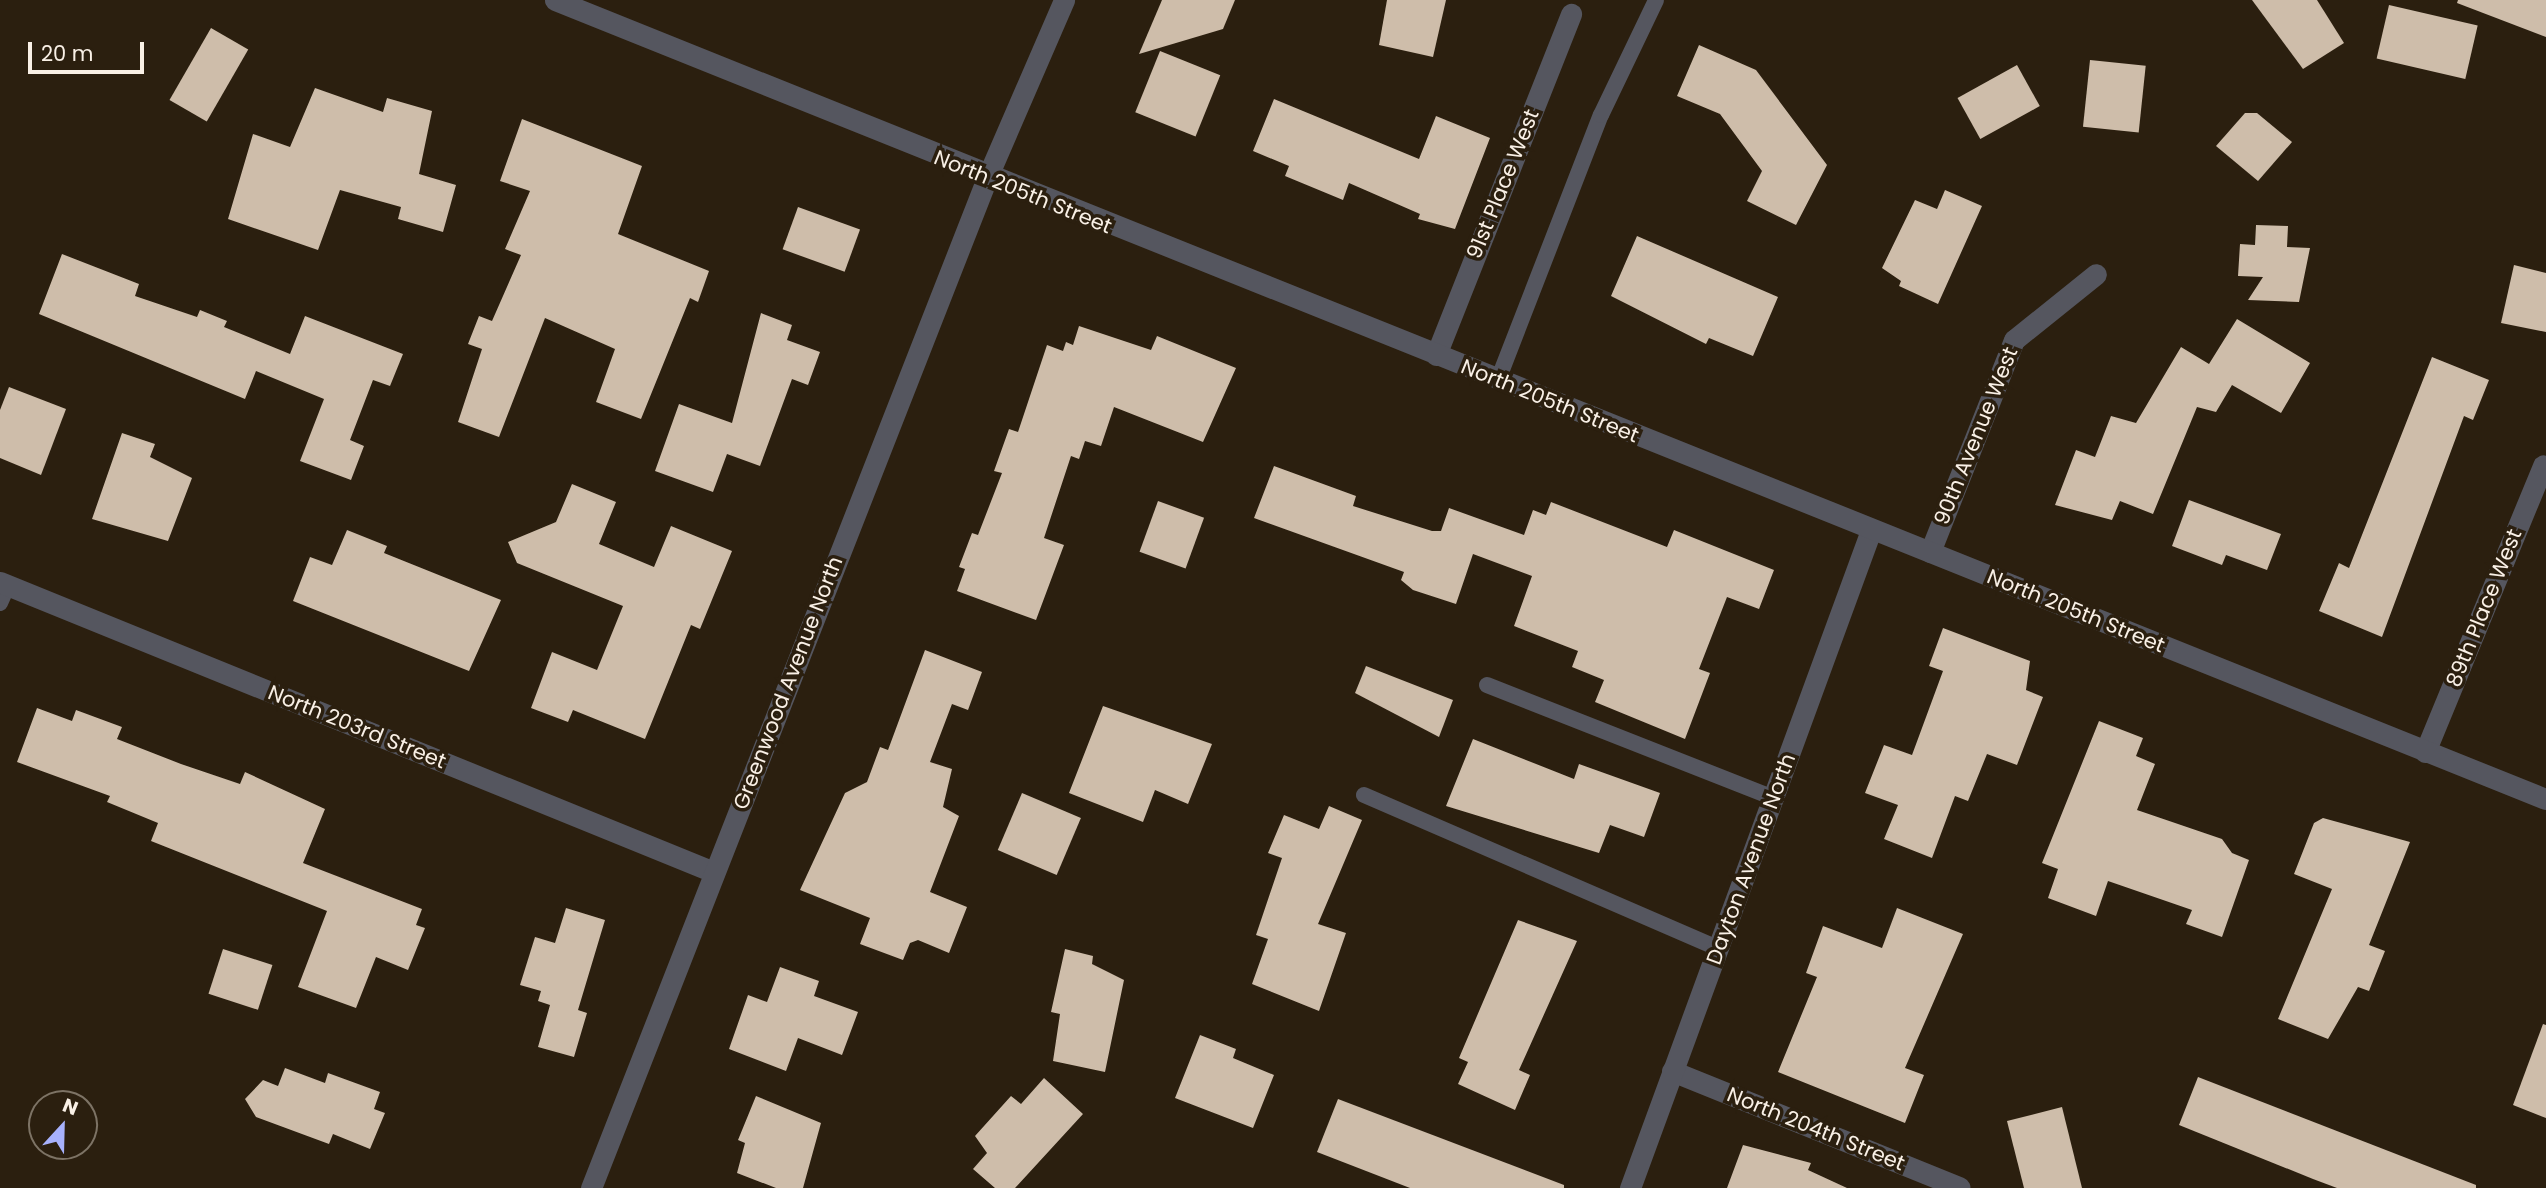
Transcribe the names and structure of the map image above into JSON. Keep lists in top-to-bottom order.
{
  "streets": {
    "street": [
      "91st Place West",
      "North 205th Street",
      "90th Avenue West",
      "89th Place West",
      "Greenwood Avenue North",
      "North 203rd Street",
      "Dayton Avenue North",
      "North 204th Street"
    ]
  },
  "crossings": [
    ["91st Place West", "North 205th Street"],
    ["North 205th Street", "90th Avenue West"],
    ["North 205th Street", "89th Place West"],
    ["North 205th Street", "Greenwood Avenue North"],
    ["North 205th Street", "Dayton Avenue North"],
    ["Greenwood Avenue North", "North 203rd Street"],
    ["Dayton Avenue North", "North 204th Street"]
  ],
  "scale_bar": "20 m",
  "north": "top"
}
